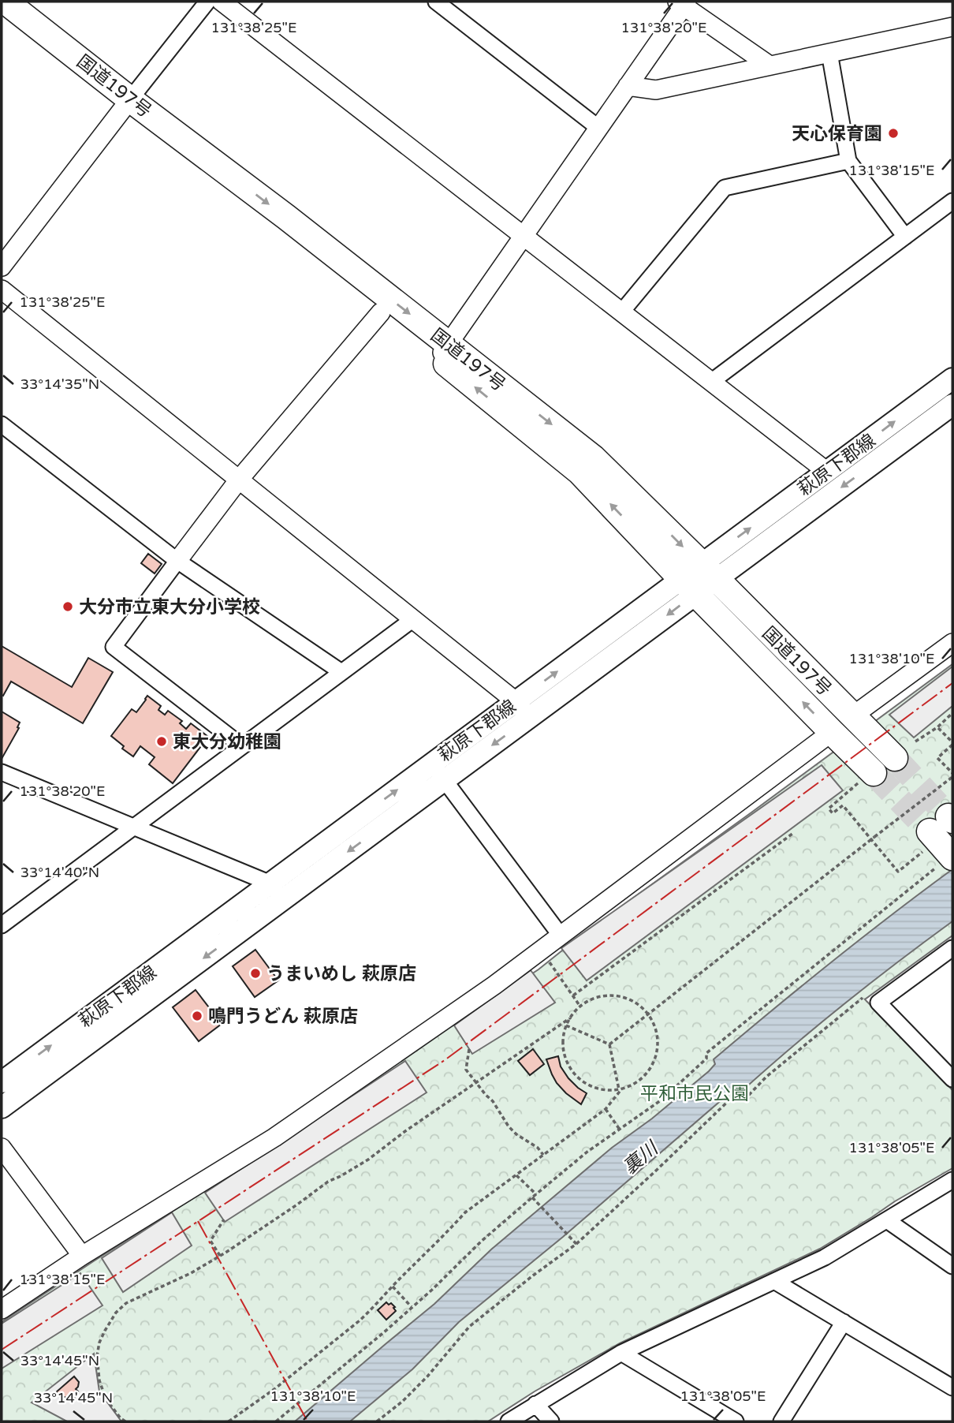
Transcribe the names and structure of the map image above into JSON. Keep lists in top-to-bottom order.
{
  "streets": {
    "highway": ["国道197号"],
    "main road": ["萩原下郡線"]
  },
  "crossings": [
    ["国道197号", "萩原下郡線"]
  ],
  "water": ["裏川"],
  "parks": ["平和市民公園"],
  "places": [
    "天心保育園",
    "大分市立東大分小学校",
    "東大分幼稚園",
    "うまいめし 萩原店",
    "鳴門うどん 萩原店"
  ],
  "coordinates": [
    "131°38'25\"E",
    "131°38'20\"E",
    "131°38'15\"E",
    "33°14'35\"N",
    "131°38'10\"E",
    "33°14'40\"N",
    "131°38'05\"E",
    "33°14'45\"N"
  ]
}
